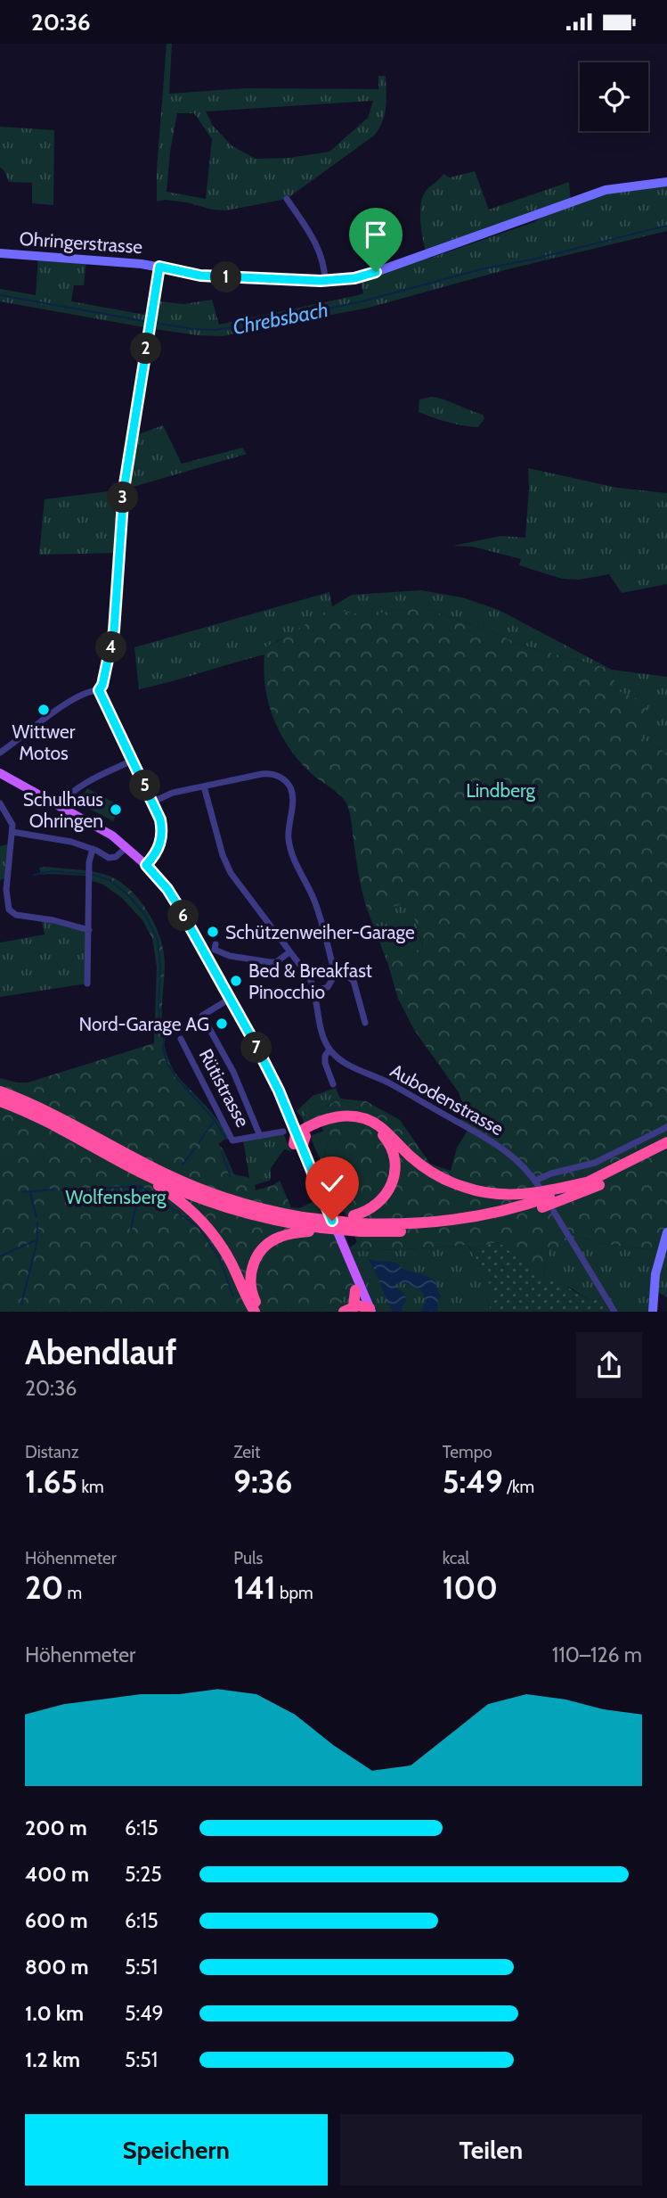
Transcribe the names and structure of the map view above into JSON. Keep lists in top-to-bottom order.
{
  "streets": {
    "main road": ["Ohringerstrasse"],
    "street": ["Rütistrasse", "Aubodenstrasse"]
  },
  "water": ["Chrebsbach"],
  "parks": ["Lindberg", "Wolfensberg"],
  "places": [
    "Wittwer Motos",
    "Schulhaus Ohringen",
    "Schützenweiher-Garage",
    "Bed & Breakfast Pinocchio",
    "Nord-Garage AG"
  ],
  "page": {
    "status": "20:36",
    "pins": [
      "1",
      "2",
      "3",
      "4",
      "5",
      "6",
      "7"
    ],
    "heading": ["Abendlauf", "20:36"],
    "stats": [
      ["Distanz", "1.65 km"],
      ["Zeit", "9:36"],
      ["Tempo", "5:49 /km"],
      ["Höhenmeter", "20 m"],
      ["Puls", "141 bpm"],
      ["kcal", "100"]
    ],
    "chart": ["Höhenmeter", "110–126 m"],
    "list": [
      {
        "name": "200 m",
        "note": "6:15"
      },
      {
        "name": "400 m",
        "note": "5:25"
      },
      {
        "name": "600 m",
        "note": "6:15"
      },
      {
        "name": "800 m",
        "note": "5:51"
      },
      {
        "name": "1.0 km",
        "note": "5:49"
      },
      {
        "name": "1.2 km",
        "note": "5:51"
      }
    ],
    "buttons": ["Speichern", "Teilen"]
  }
}
